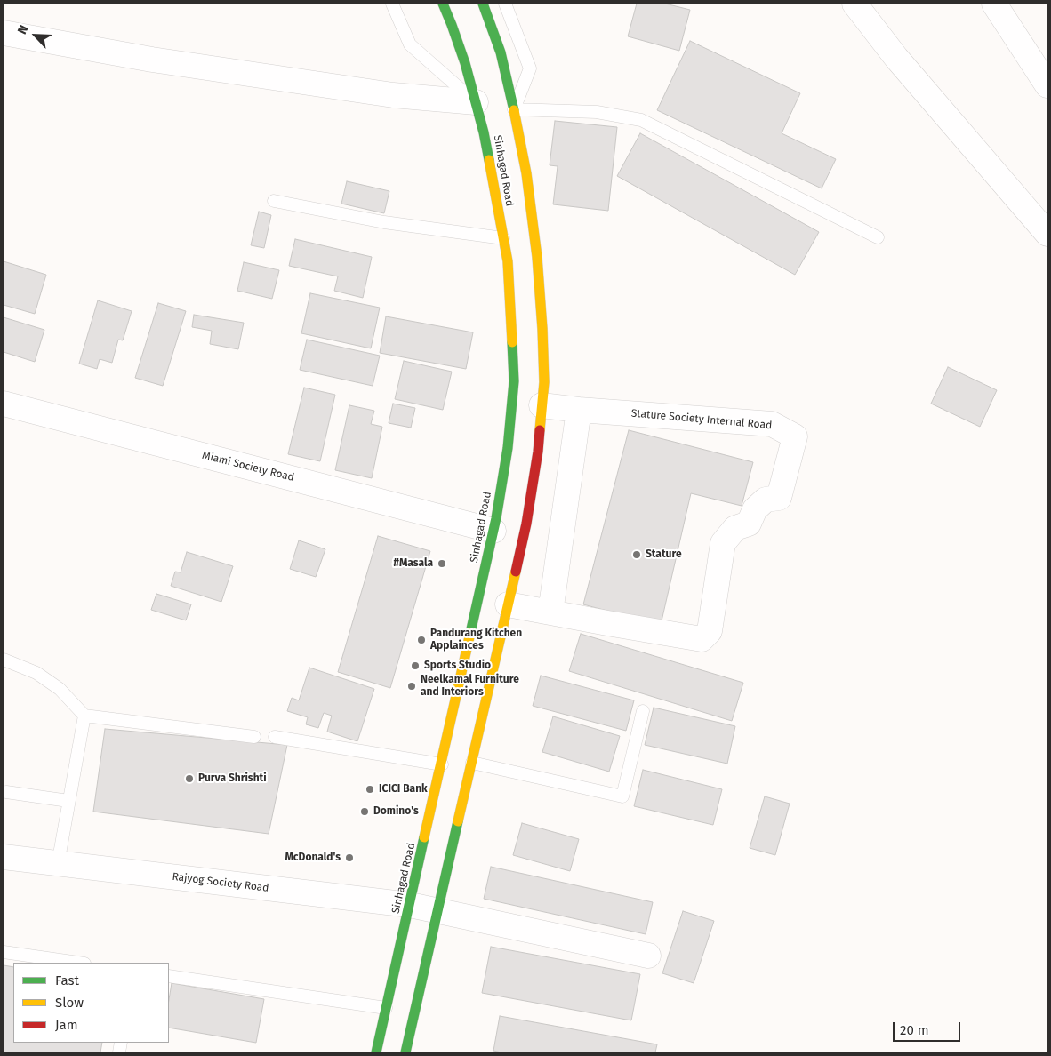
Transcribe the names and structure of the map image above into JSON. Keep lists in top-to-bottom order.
{
  "streets": {
    "main road": ["Sinhagad Road"],
    "street": ["Stature Society Internal Road", "Miami Society Road", "Rajyog Society Road"]
  },
  "crossings": [
    ["Sinhagad Road", "Stature Society Internal Road"],
    ["Sinhagad Road", "Miami Society Road"],
    ["Sinhagad Road", "Rajyog Society Road"]
  ],
  "places": [
    "Stature",
    "#Masala",
    "Pandurang Kitchen Applainces",
    "Sports Studio",
    "Neelkamal Furniture and Interiors",
    "Purva Shrishti",
    "ICICI Bank",
    "Domino's",
    "McDonald's"
  ],
  "legend": ["Fast", "Slow", "Jam"],
  "scale_bar": "20 m",
  "north": "top left"
}
